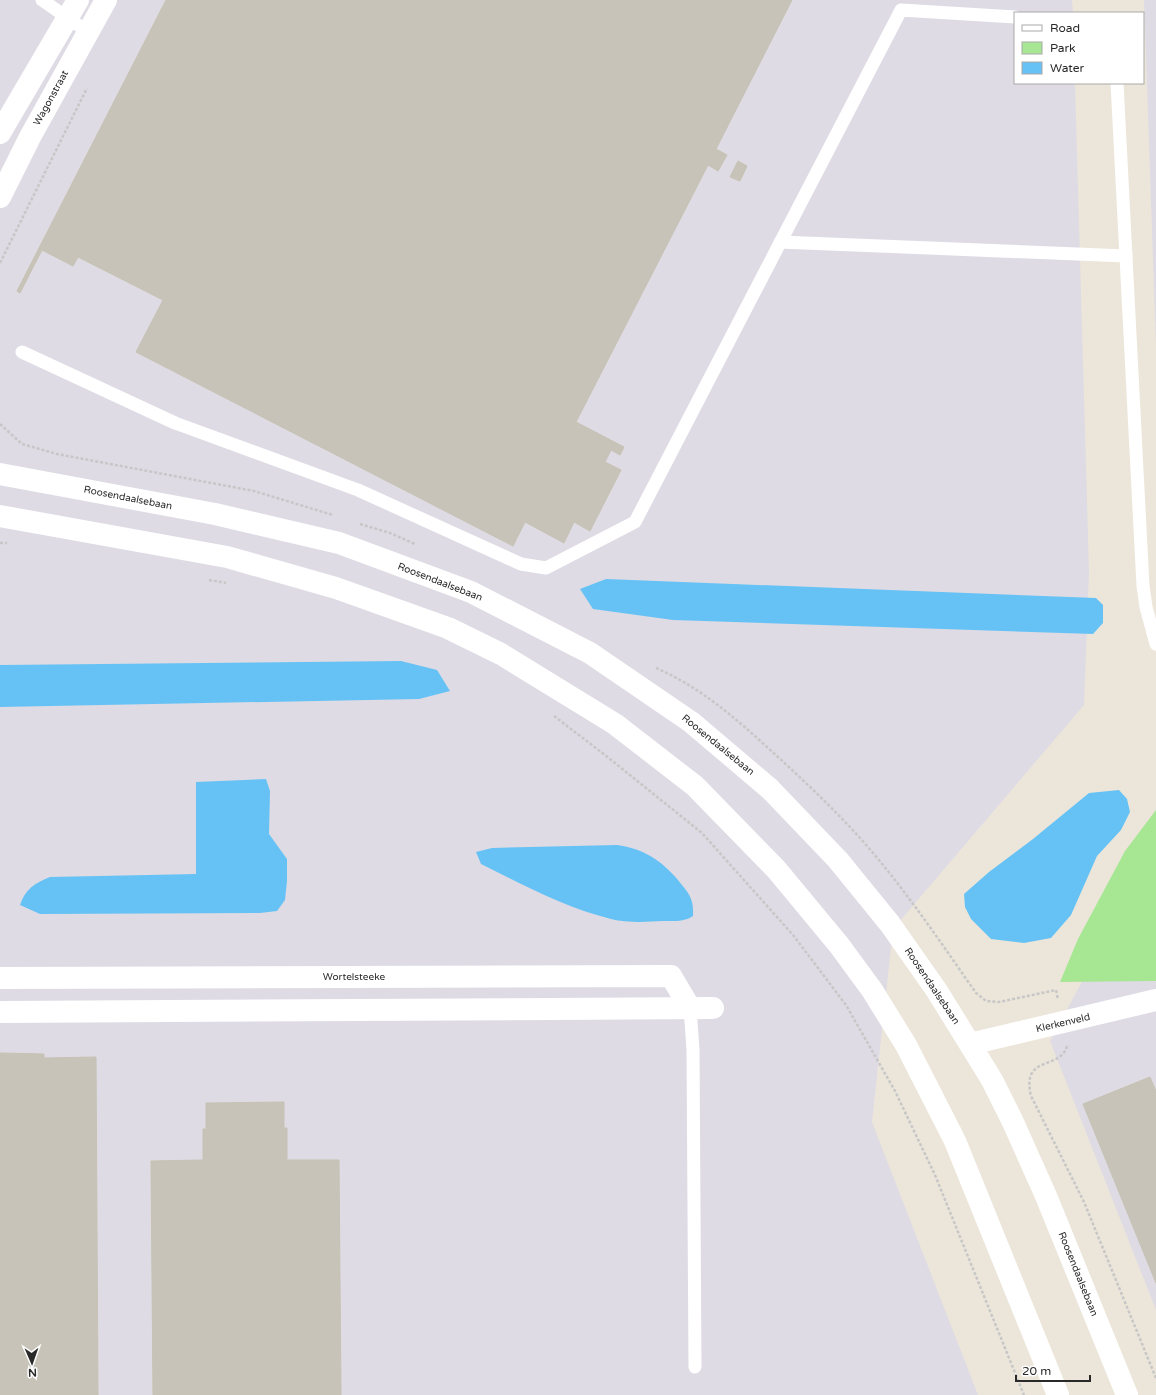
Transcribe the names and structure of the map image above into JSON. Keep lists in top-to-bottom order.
{
  "streets": {
    "street": [
      "Wagonstraat",
      "Roosendaalsebaan",
      "Wortelsteeke",
      "Klerkenveld"
    ]
  },
  "crossings": [
    ["Roosendaalsebaan", "Klerkenveld"]
  ],
  "legend": ["Road", "Park", "Water"],
  "scale_bar": "20 m",
  "north": "bottom"
}
